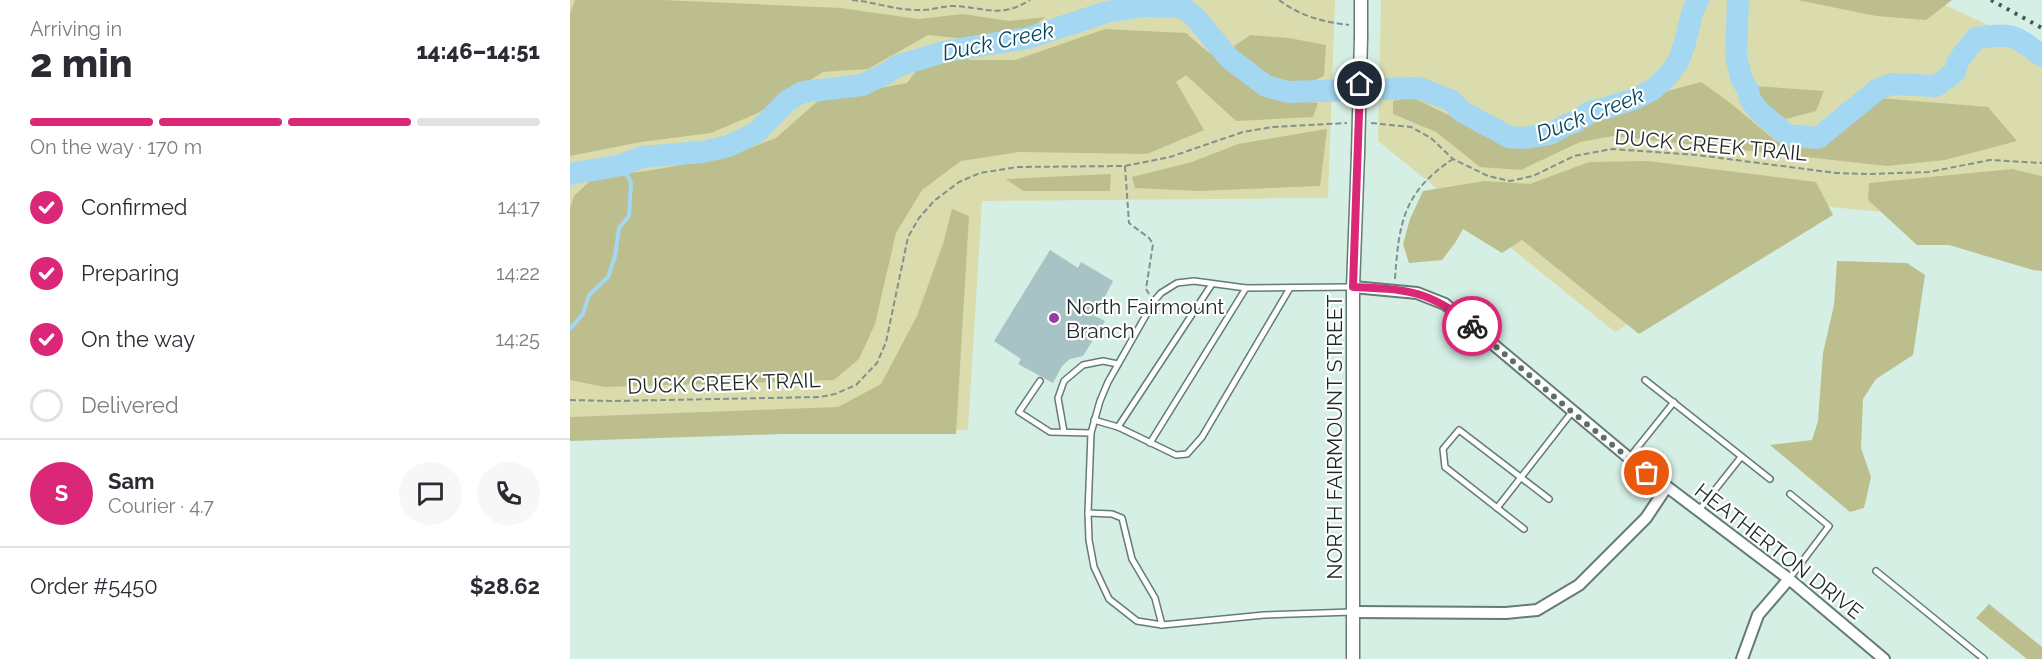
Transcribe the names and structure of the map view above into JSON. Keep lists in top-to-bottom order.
{
  "streets": {
    "street": ["NORTH FAIRMOUNT STREET", "HEATHERTON DRIVE"],
    "path": ["DUCK CREEK TRAIL"]
  },
  "crossings": [
    ["NORTH FAIRMOUNT STREET", "HEATHERTON DRIVE"]
  ],
  "water": ["Duck Creek"],
  "places": ["North Fairmount Branch"],
  "page": {
    "heading": ["2 min", "Arriving in", "14:46–14:51"],
    "panel": [
      "Sam",
      "Courier · 4.7",
      "Order #5450",
      "$28.62"
    ],
    "bar": "On the way · 170 m",
    "list": [
      ["Confirmed", "14:17"],
      ["Preparing", "14:22"],
      ["On the way", "14:25"],
      "Delivered"
    ],
    "round": "S"
  }
}
